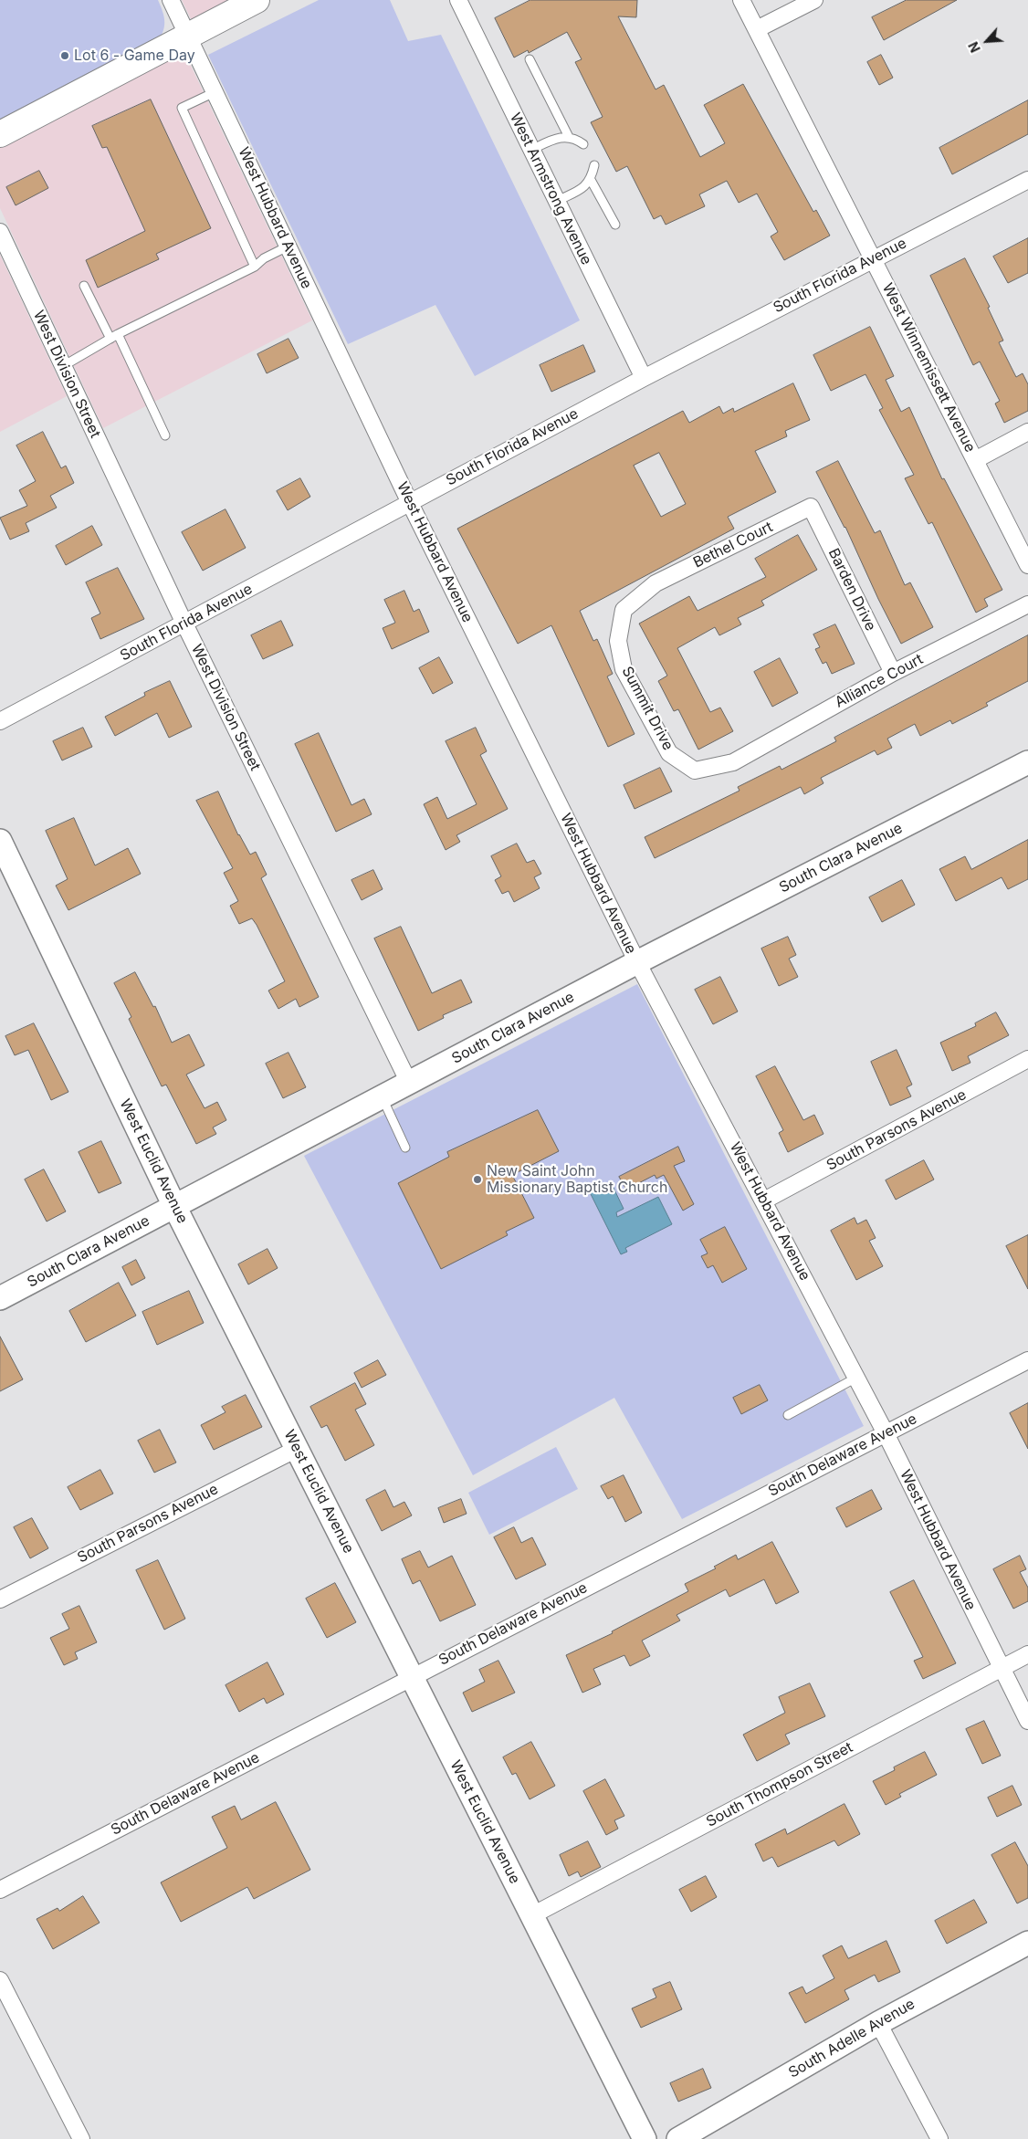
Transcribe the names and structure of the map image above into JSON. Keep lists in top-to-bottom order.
{
  "streets": {
    "street": [
      "West Armstrong Avenue",
      "West Hubbard Avenue",
      "South Florida Avenue",
      "West Winnemissett Avenue",
      "West Division Street",
      "Bethel Court",
      "Barden Drive",
      "Alliance Court",
      "Summit Drive",
      "South Clara Avenue",
      "South Parsons Avenue",
      "West Euclid Avenue",
      "South Delaware Avenue",
      "South Thompson Street",
      "South Adelle Avenue"
    ]
  },
  "crossings": [
    ["West Armstrong Avenue", "South Florida Avenue"],
    ["West Hubbard Avenue", "South Florida Avenue"],
    ["West Hubbard Avenue", "South Clara Avenue"],
    ["West Hubbard Avenue", "South Parsons Avenue"],
    ["West Hubbard Avenue", "South Delaware Avenue"],
    ["West Hubbard Avenue", "South Thompson Street"],
    ["South Florida Avenue", "West Winnemissett Avenue"],
    ["South Florida Avenue", "West Division Street"],
    ["West Division Street", "South Clara Avenue"],
    ["Bethel Court", "Barden Drive"],
    ["Bethel Court", "Summit Drive"],
    ["Barden Drive", "Alliance Court"],
    ["Alliance Court", "Summit Drive"],
    ["South Clara Avenue", "West Euclid Avenue"],
    ["South Parsons Avenue", "West Euclid Avenue"],
    ["West Euclid Avenue", "South Delaware Avenue"],
    ["West Euclid Avenue", "South Thompson Street"]
  ],
  "places": ["Lot 6 - Game Day", "New Saint John Missionary Baptist Church"],
  "north": "bottom left"
}
